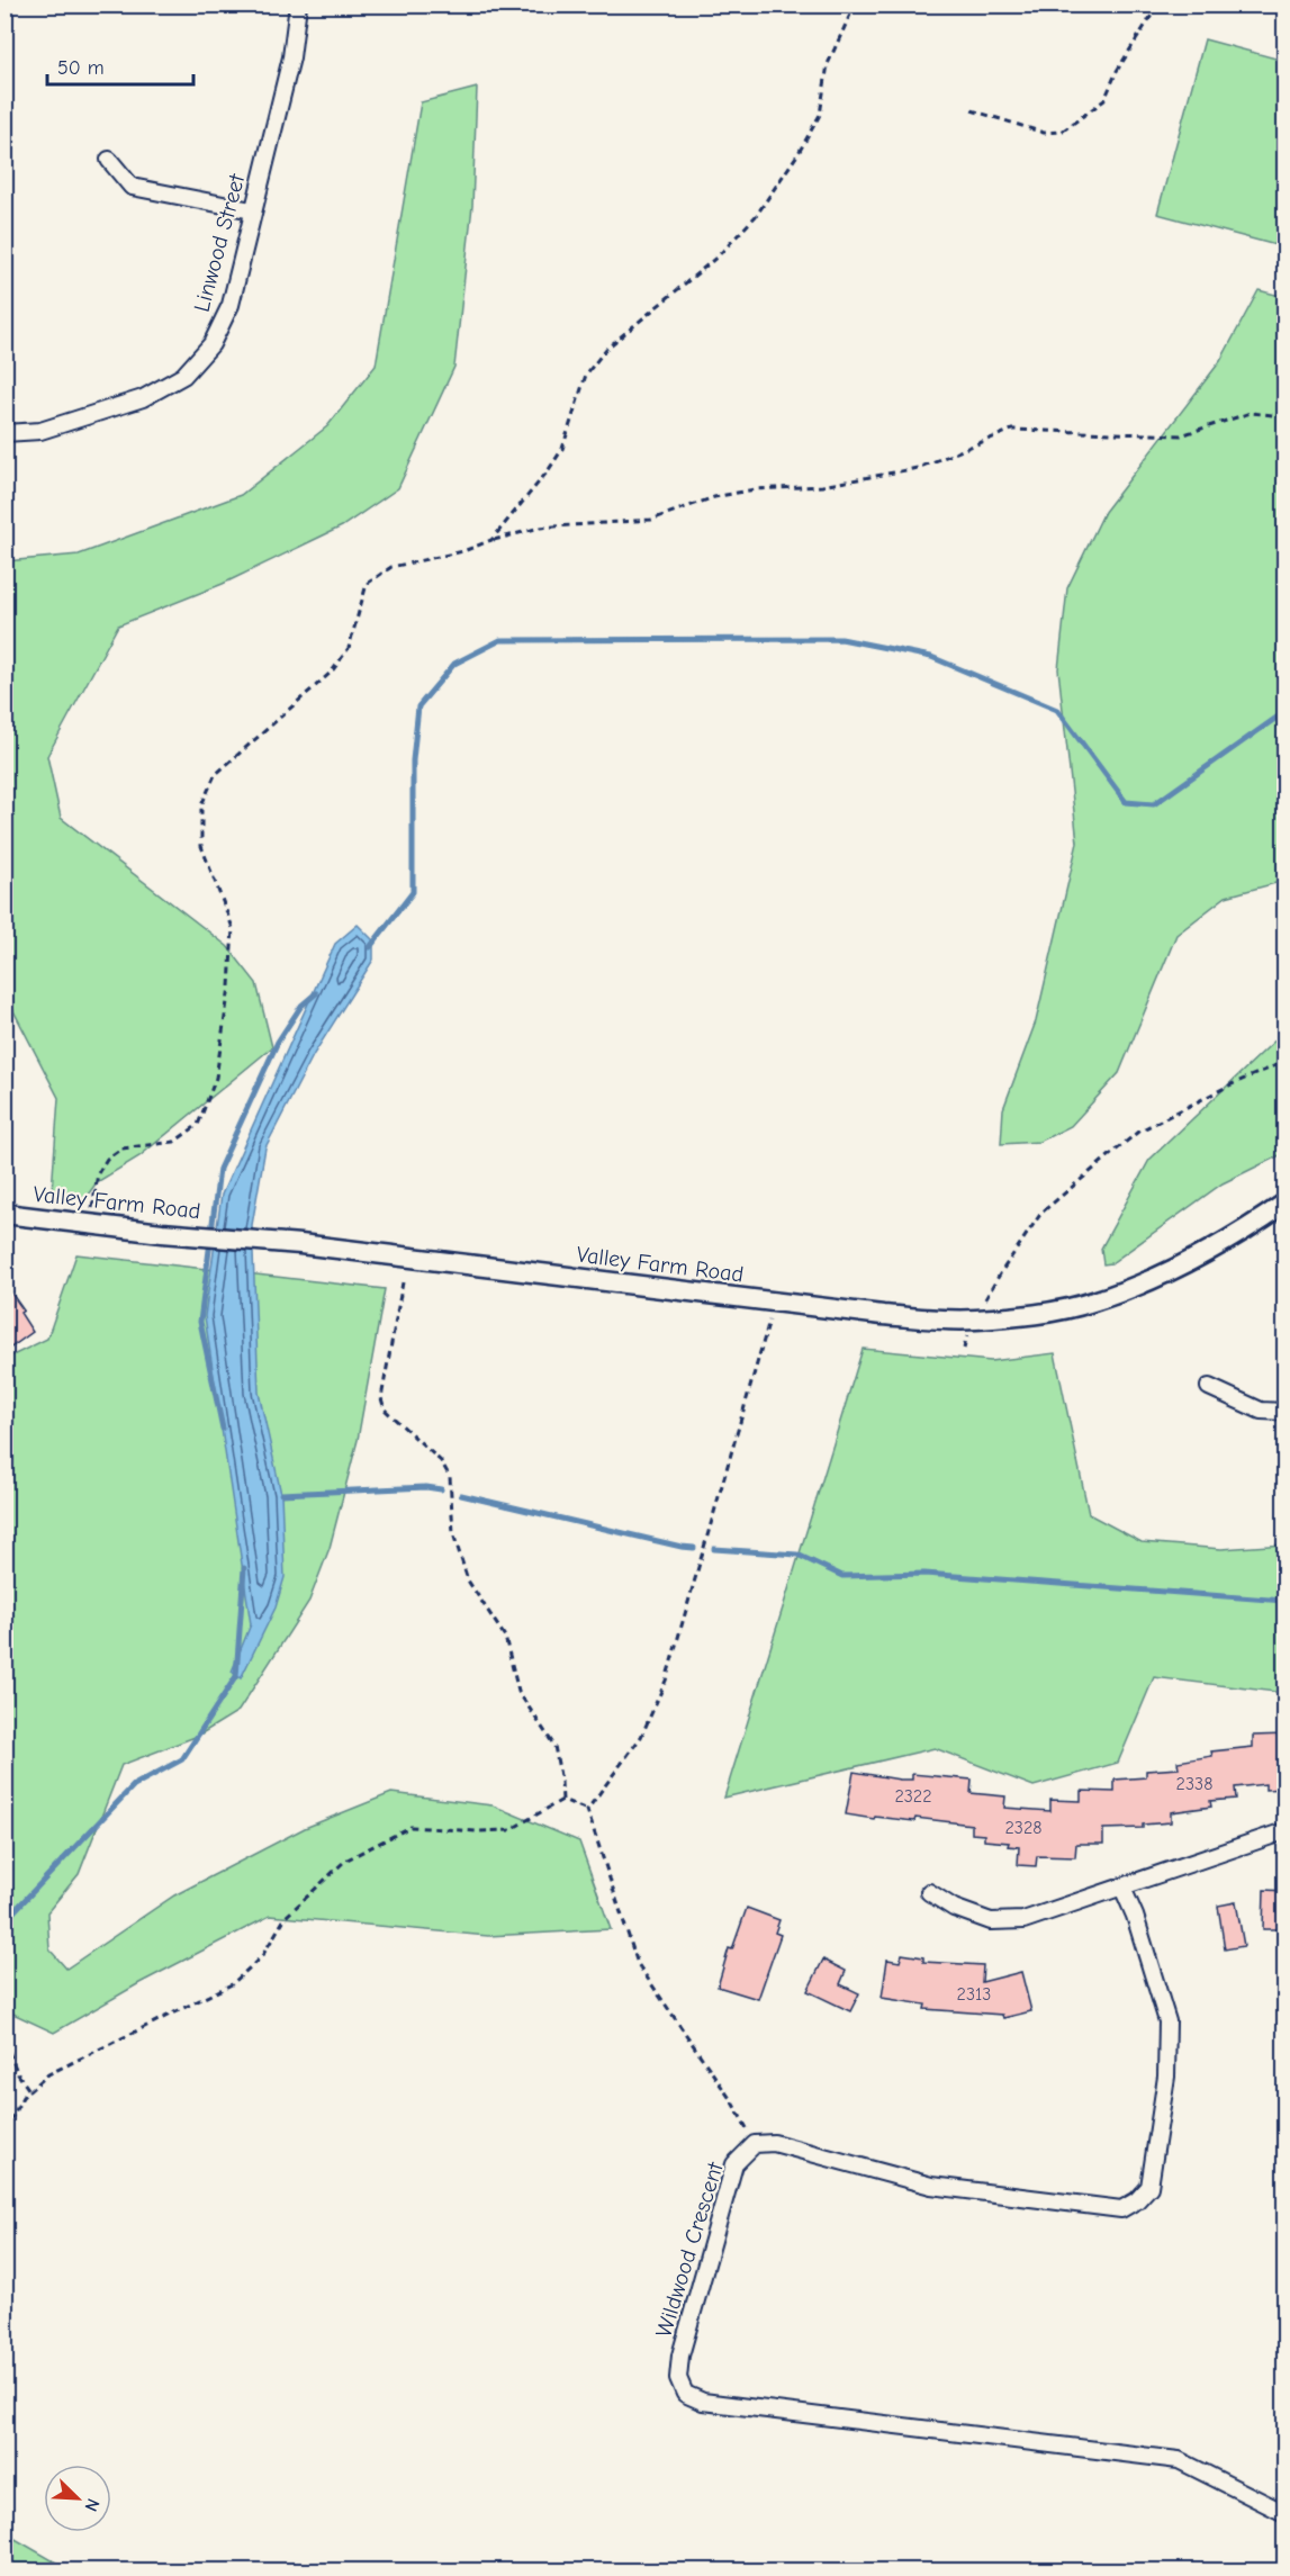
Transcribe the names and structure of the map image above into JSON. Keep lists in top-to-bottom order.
{
  "streets": {
    "street": ["Linwood Street", "Valley Farm Road", "Wildwood Crescent"]
  },
  "house_numbers": [
    "2338",
    "2322",
    "2328",
    "2313"
  ],
  "scale_bar": "50 m",
  "north": "bottom right"
}
